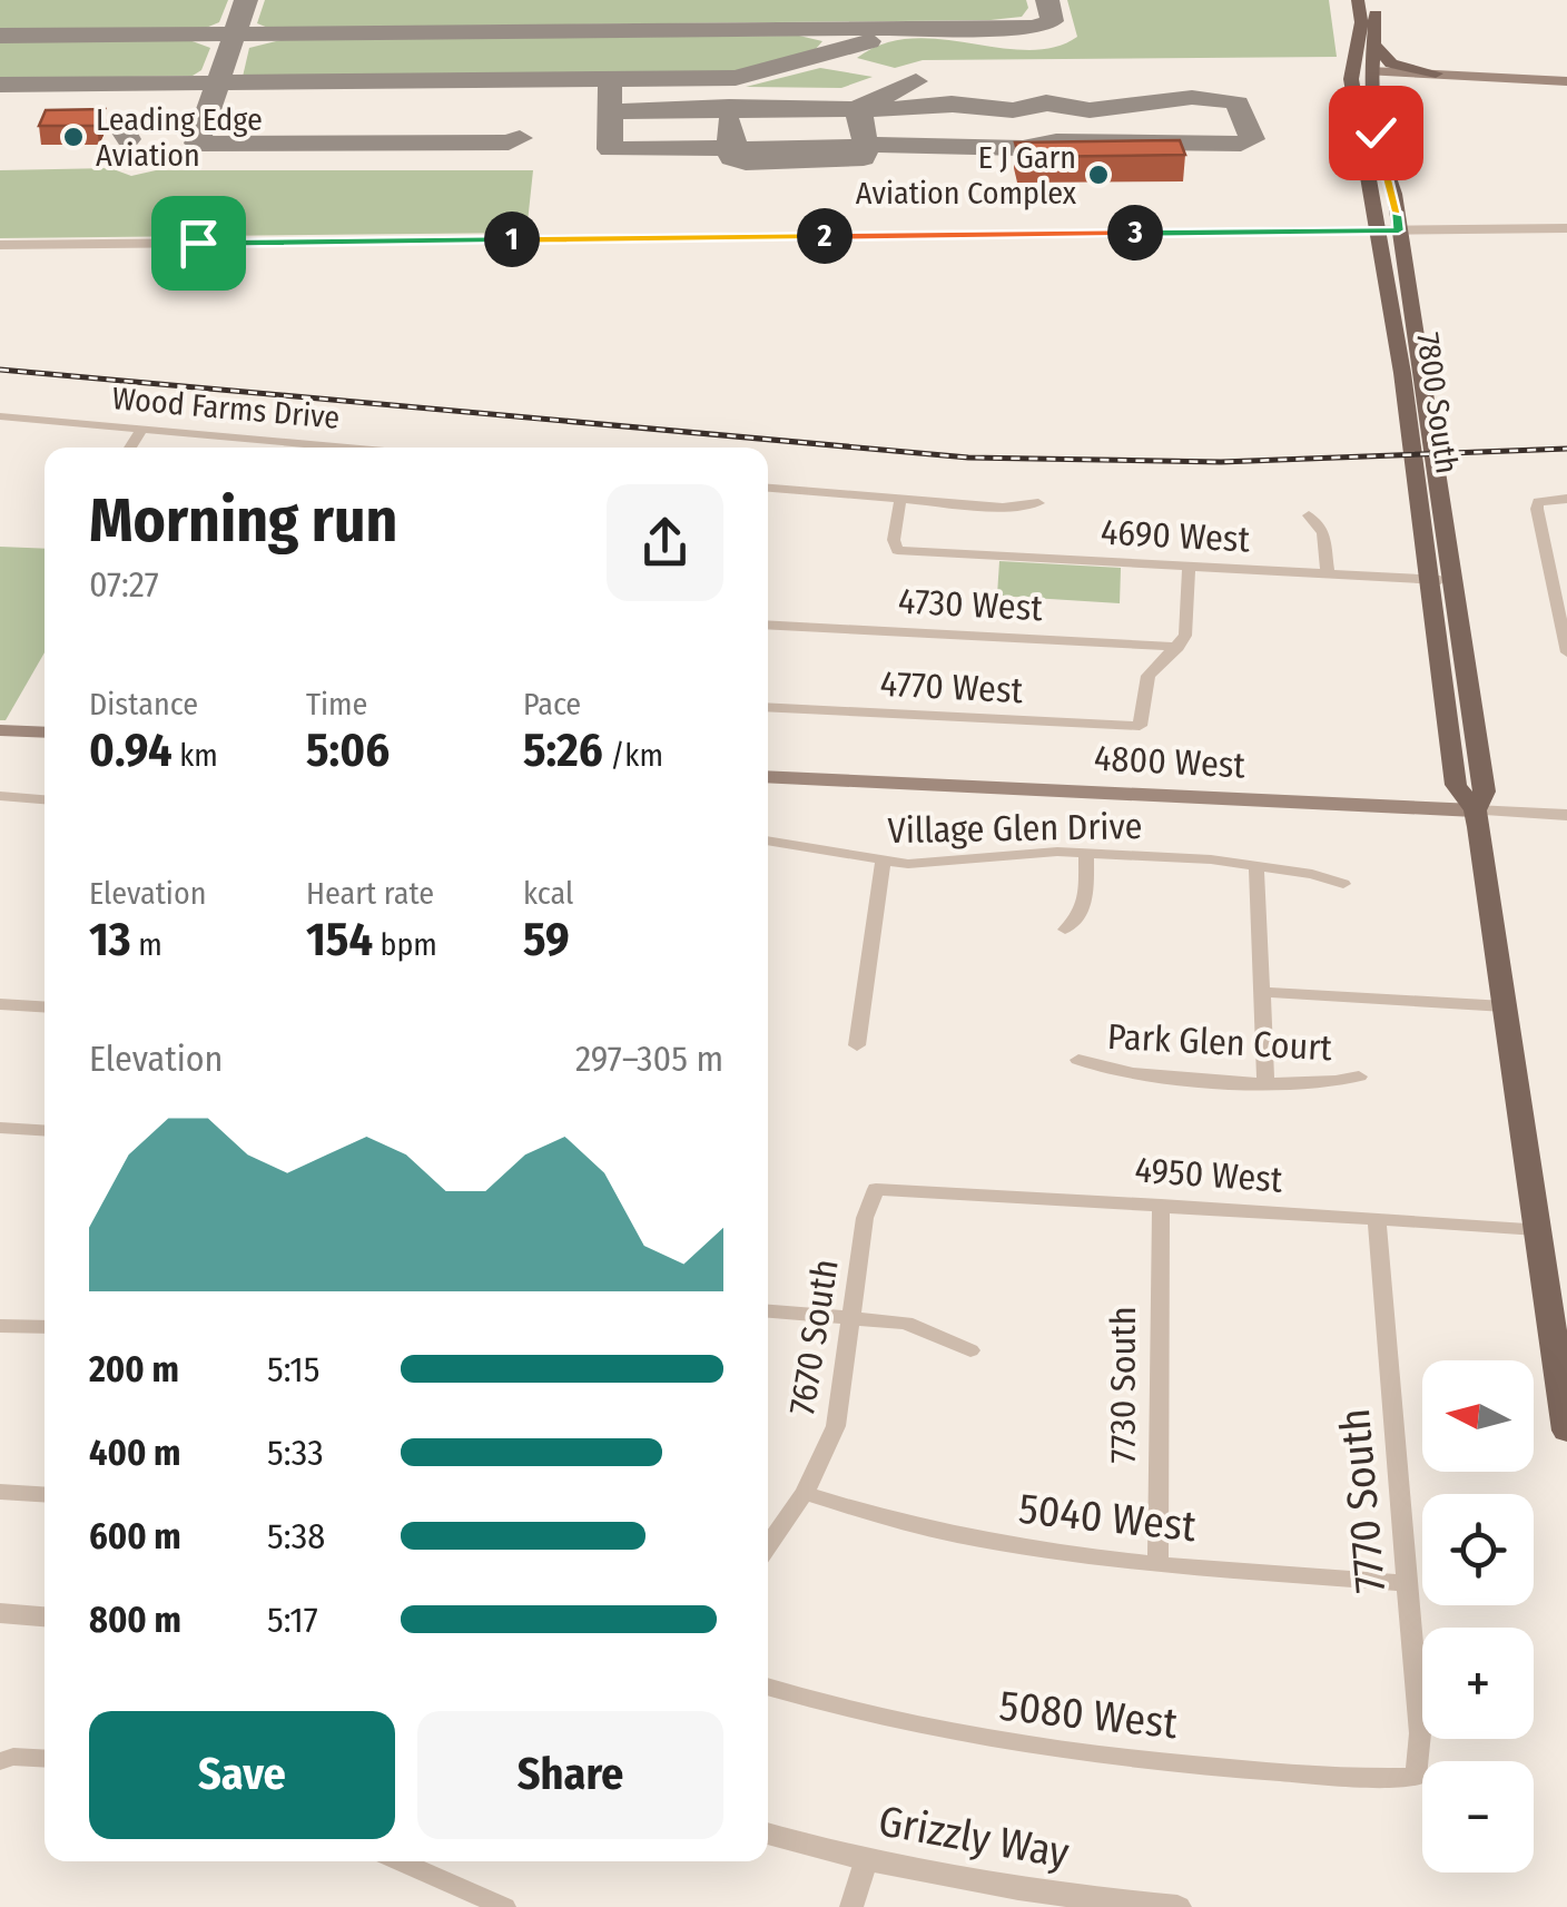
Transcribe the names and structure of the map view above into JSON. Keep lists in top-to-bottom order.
{
  "streets": {
    "main road": ["7800 South", "4800 West"],
    "street": [
      "Wood Farms Drive",
      "4690 West",
      "4730 West",
      "4770 West",
      "Village Glen Drive",
      "Park Glen Court",
      "4950 West",
      "7670 South",
      "7730 South",
      "7770 South",
      "5040 West",
      "5080 West",
      "Grizzly Way"
    ]
  },
  "crossings": [
    ["7800 South", "4690 West"],
    ["7800 South", "4800 West"],
    ["7800 South", "4950 West"],
    ["4730 West", "4770 West"],
    ["4950 West", "7670 South"],
    ["4950 West", "7730 South"],
    ["4950 West", "7770 South"],
    ["7670 South", "5040 West"],
    ["7730 South", "5040 West"],
    ["7770 South", "5040 West"],
    ["7770 South", "5080 West"]
  ],
  "places": ["Leading Edge Aviation", "E J Garn Aviation Complex"],
  "north": "left",
  "page": {
    "pins": ["3", "2", "1"],
    "heading": ["Morning run", "07:27"],
    "stats": [
      ["Distance", "0.94 km"],
      ["Time", "5:06"],
      ["Pace", "5:26 /km"],
      ["Elevation", "13 m"],
      ["Heart rate", "154 bpm"],
      ["kcal", "59"]
    ],
    "chart": ["Elevation", "297–305 m"],
    "list": [
      {
        "name": "200 m",
        "note": "5:15"
      },
      {
        "name": "400 m",
        "note": "5:33"
      },
      {
        "name": "600 m",
        "note": "5:38"
      },
      {
        "name": "800 m",
        "note": "5:17"
      }
    ],
    "map_buttons": ["+", "−"],
    "buttons": ["Save", "Share"]
  }
}
